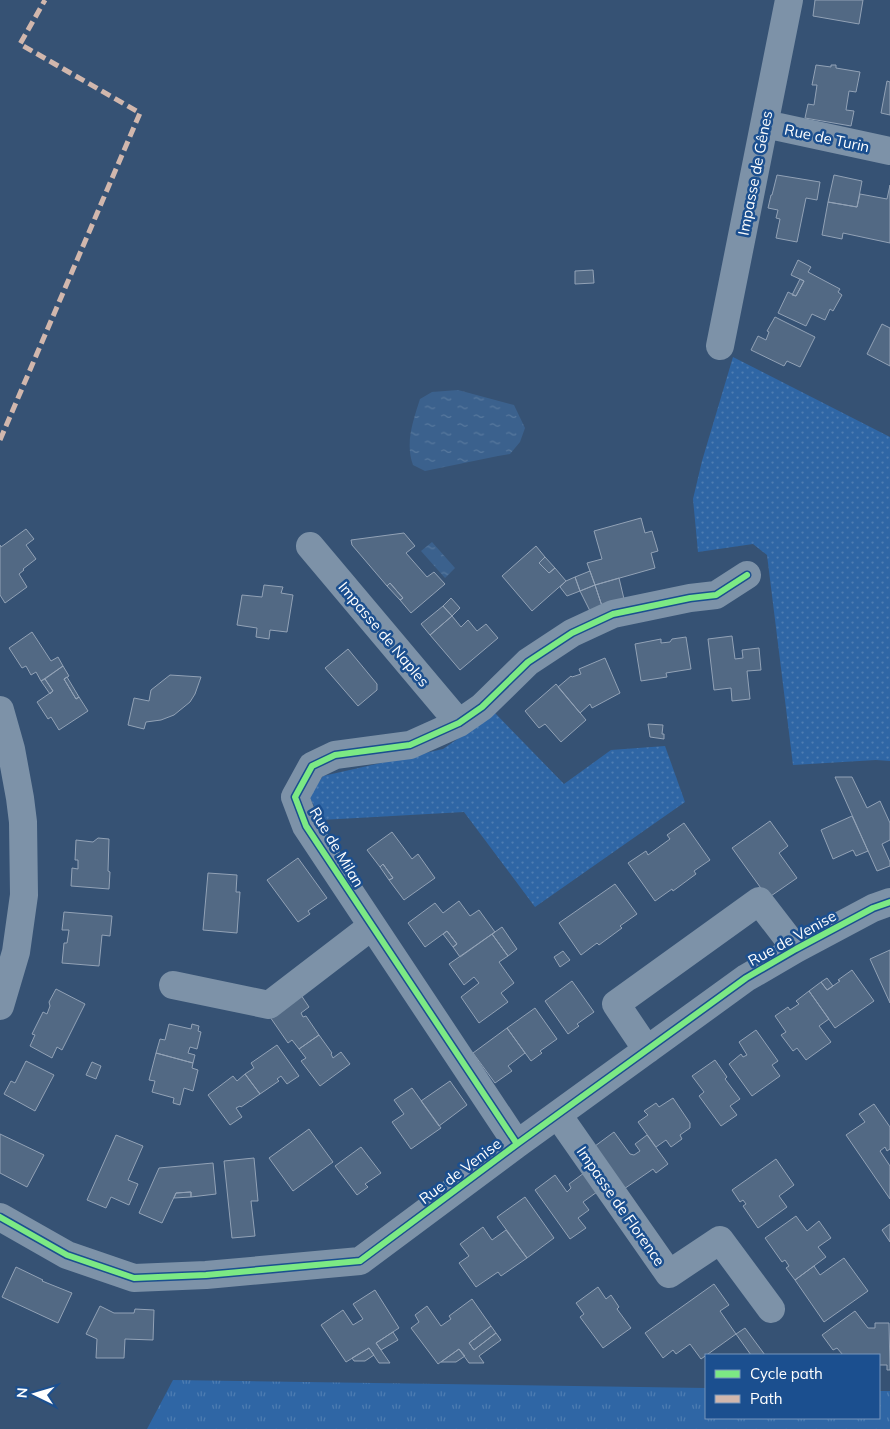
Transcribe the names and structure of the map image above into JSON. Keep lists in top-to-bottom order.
{
  "streets": {
    "street": [
      "Rue de Turin",
      "Impasse de Gênes",
      "Impasse de Naples",
      "Rue de Milan",
      "Rue de Venise",
      "Impasse de Florence"
    ]
  },
  "crossings": [
    ["Rue de Turin", "Impasse de Gênes"],
    ["Impasse de Naples", "Rue de Milan"],
    ["Rue de Milan", "Rue de Venise"],
    ["Rue de Venise", "Impasse de Florence"]
  ],
  "legend": ["Cycle path", "Path"],
  "north": "left"
}
